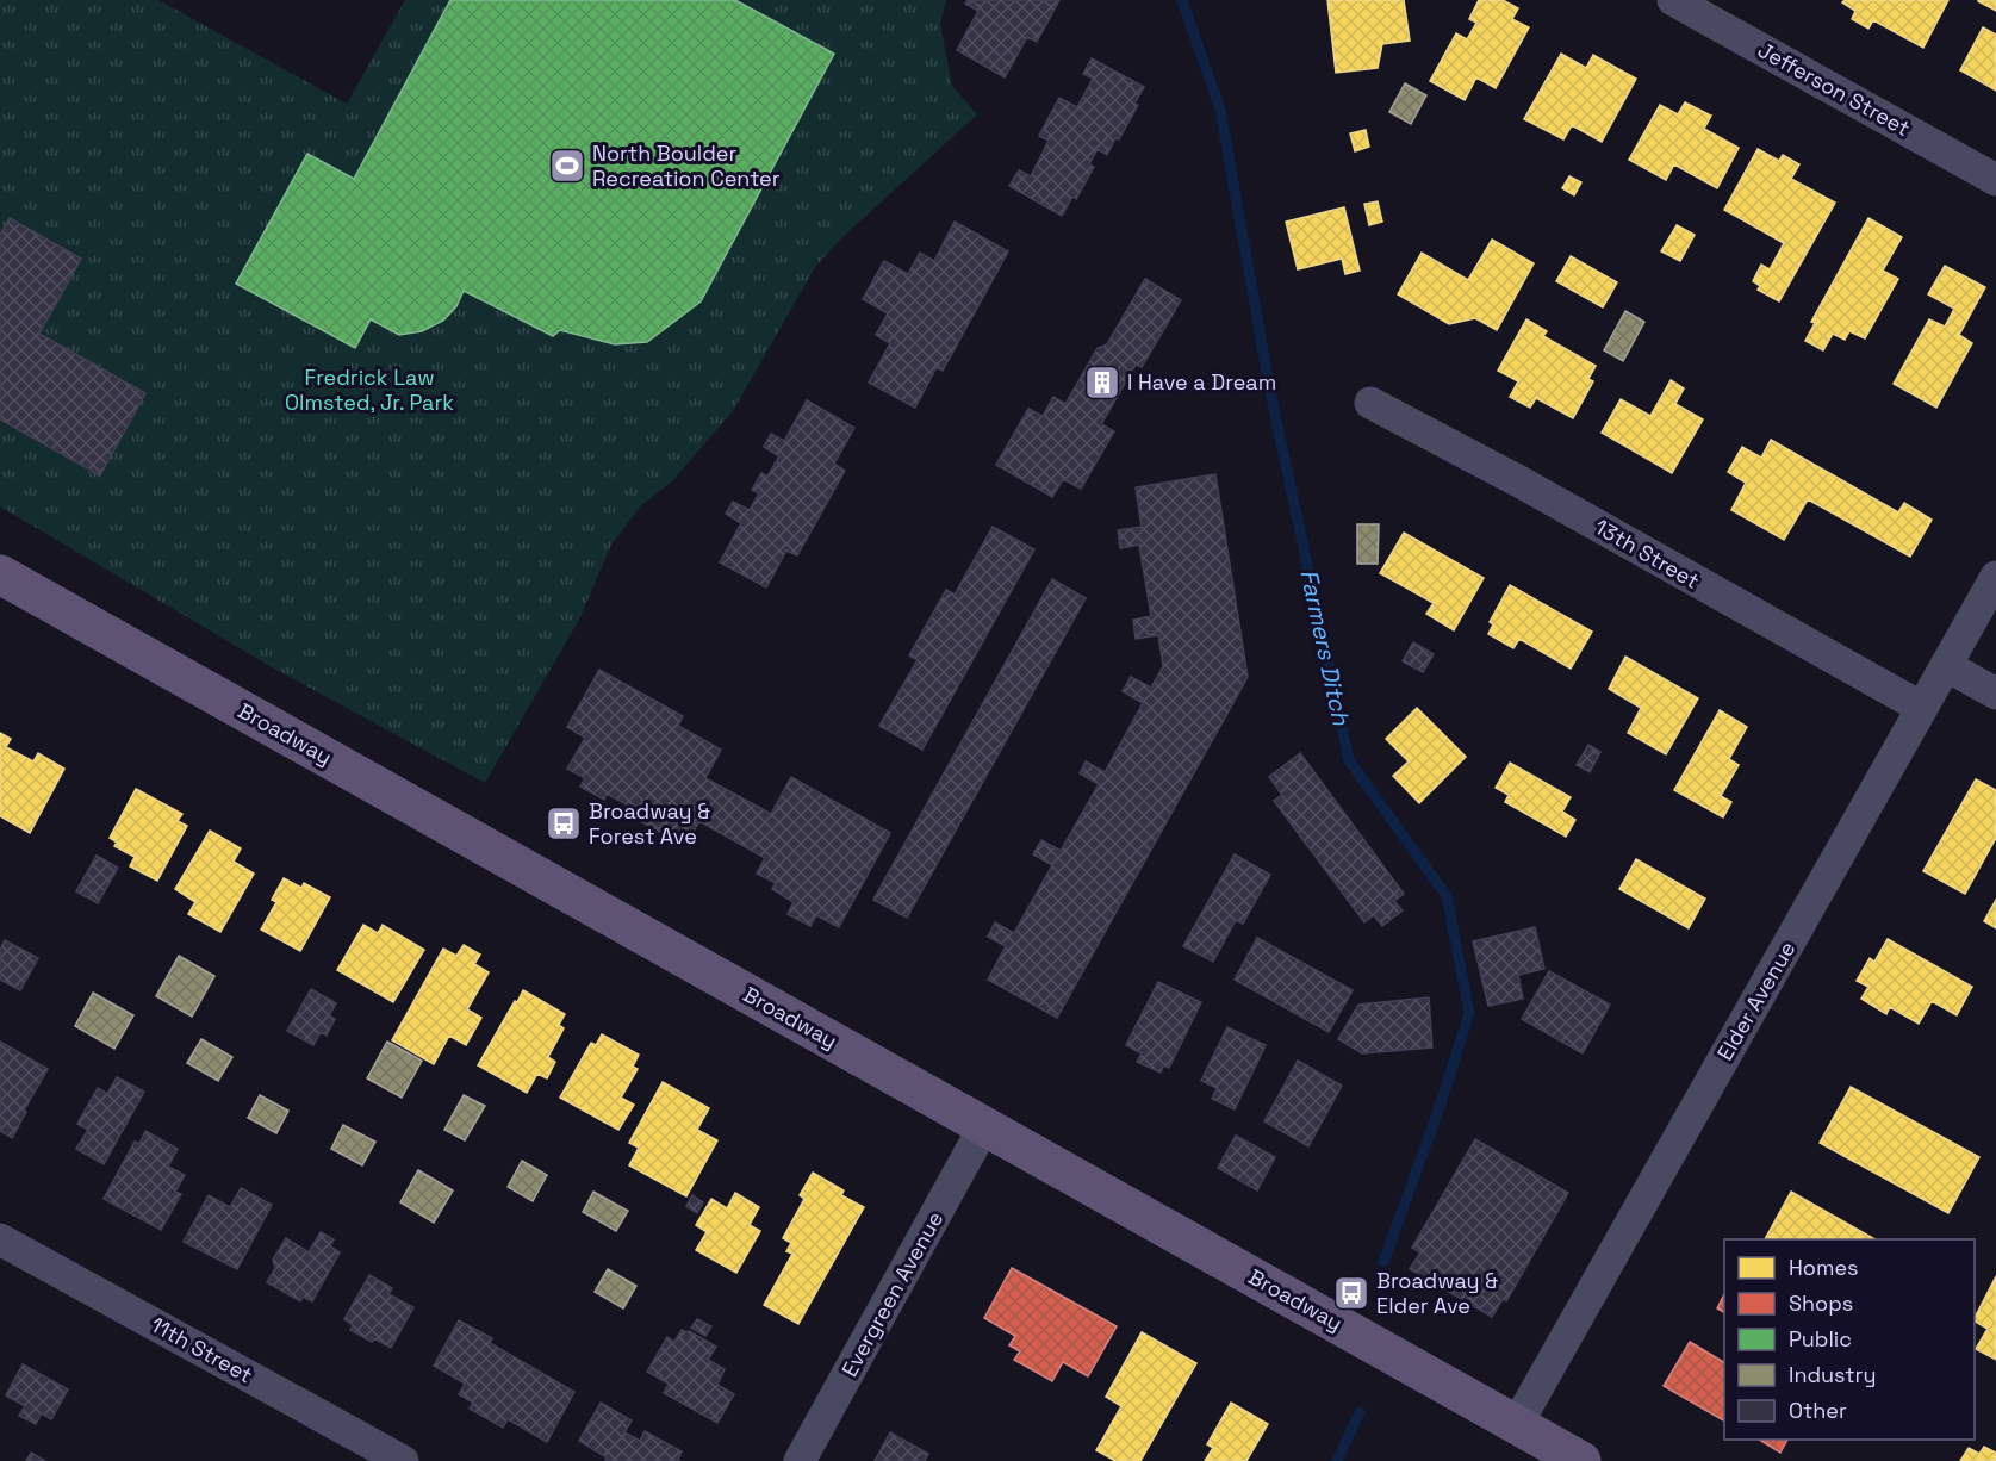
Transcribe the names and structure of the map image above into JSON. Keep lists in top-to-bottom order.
{
  "streets": {
    "main road": ["Broadway"],
    "street": [
      "Jefferson Street",
      "13th Street",
      "Elder Avenue",
      "Evergreen Avenue",
      "11th Street"
    ]
  },
  "crossings": [
    ["13th Street", "Elder Avenue"],
    ["Broadway", "Elder Avenue"],
    ["Broadway", "Evergreen Avenue"]
  ],
  "water": ["Farmers Ditch"],
  "parks": ["Fredrick Law Olmsted, Jr. Park"],
  "places": {
    "sports": ["North Boulder Recreation Center"],
    "building": ["I Have a Dream"],
    "bus stop": ["Broadway & Forest Ave", "Broadway & Elder Ave"]
  },
  "legend": [
    "Homes",
    "Shops",
    "Public",
    "Industry",
    "Other"
  ]
}
